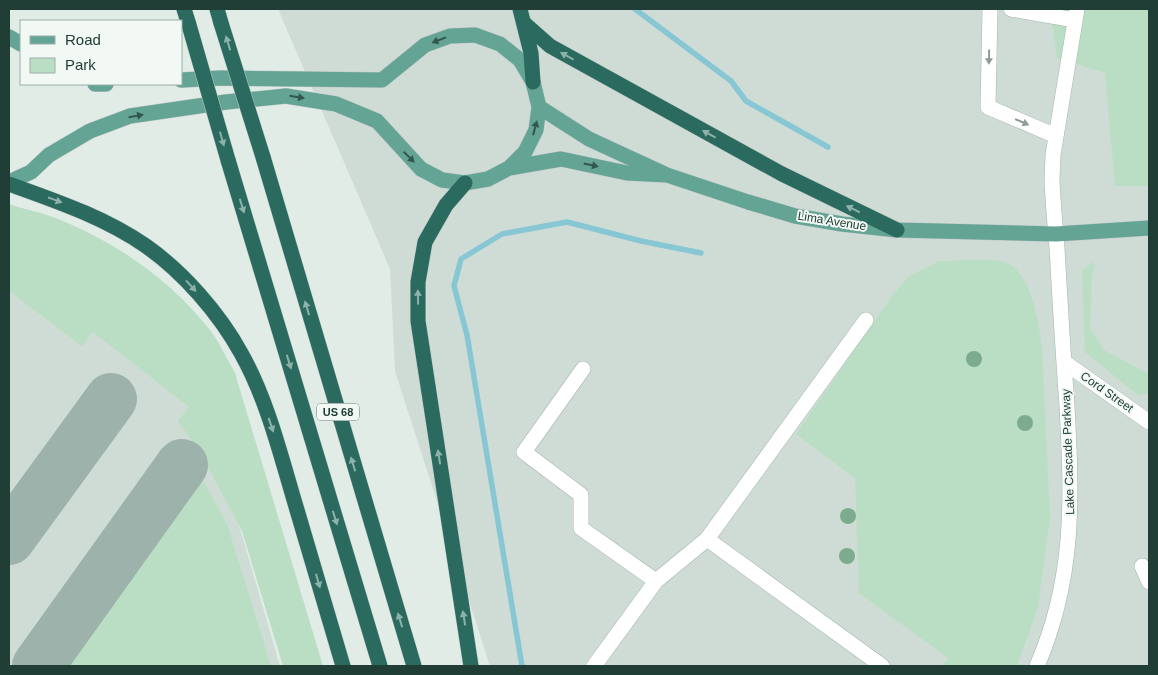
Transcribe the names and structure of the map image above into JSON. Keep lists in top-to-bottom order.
{
  "streets": {
    "highway": ["US 68"],
    "main road": ["Lima Avenue"],
    "street": ["Cord Street", "Lake Cascade Parkway"]
  },
  "crossings": [
    ["Lima Avenue", "Lake Cascade Parkway"],
    ["Cord Street", "Lake Cascade Parkway"]
  ],
  "legend": ["Road", "Park"]
}
